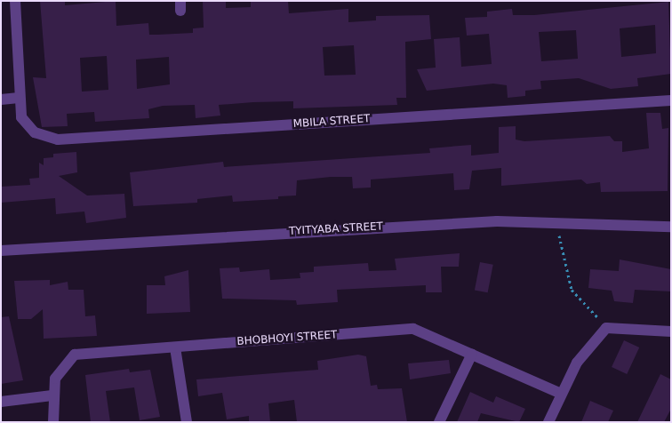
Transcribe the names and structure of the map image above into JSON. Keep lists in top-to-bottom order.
{
  "streets": {
    "street": ["MBILA STREET", "TYITYABA STREET", "BHOBHOYI STREET"]
  }
}
